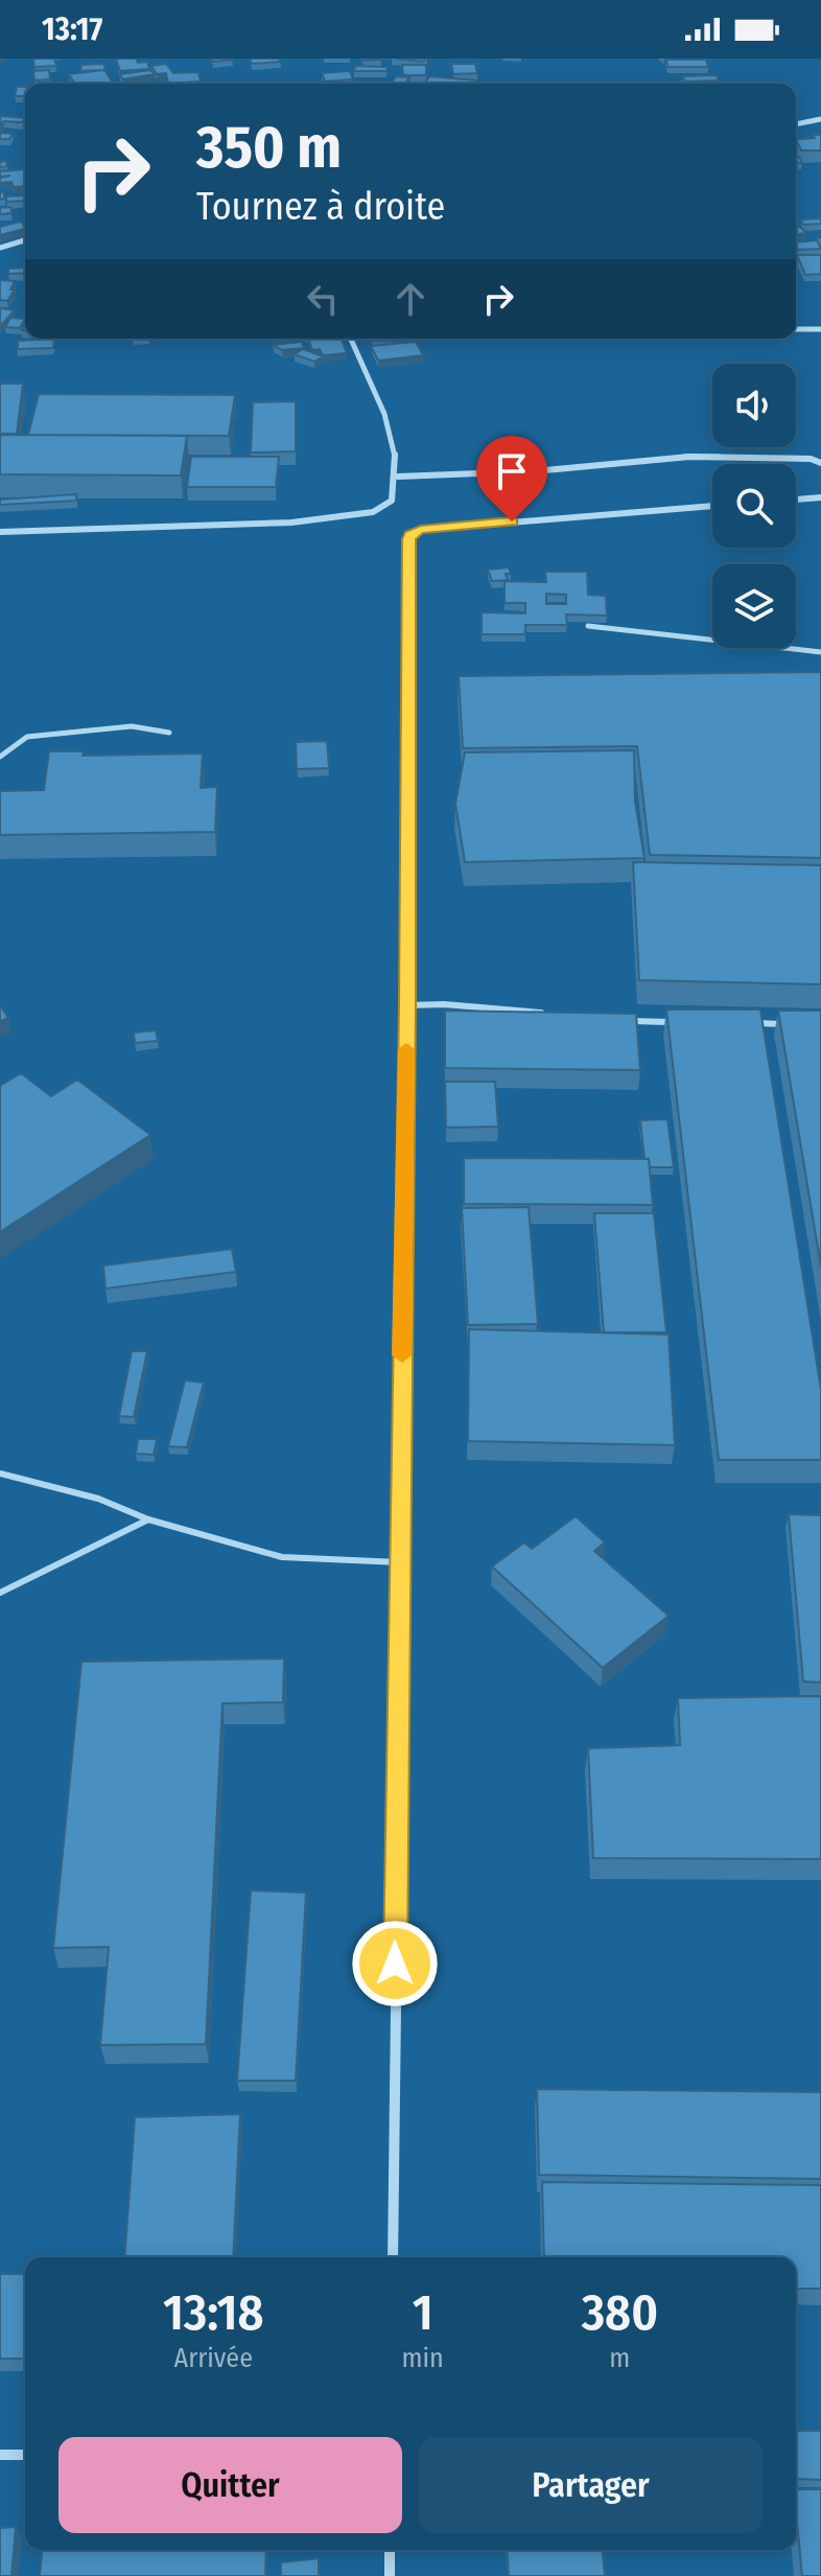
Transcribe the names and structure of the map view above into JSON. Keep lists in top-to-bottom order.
{
  "page": {
    "status": "13:17",
    "turn": ["350 m", "Tournez à droite"],
    "eta": [
      "13:18",
      "Arrivée",
      "1",
      "min",
      "380",
      "m"
    ],
    "buttons": ["Quitter", "Partager"]
  }
}
